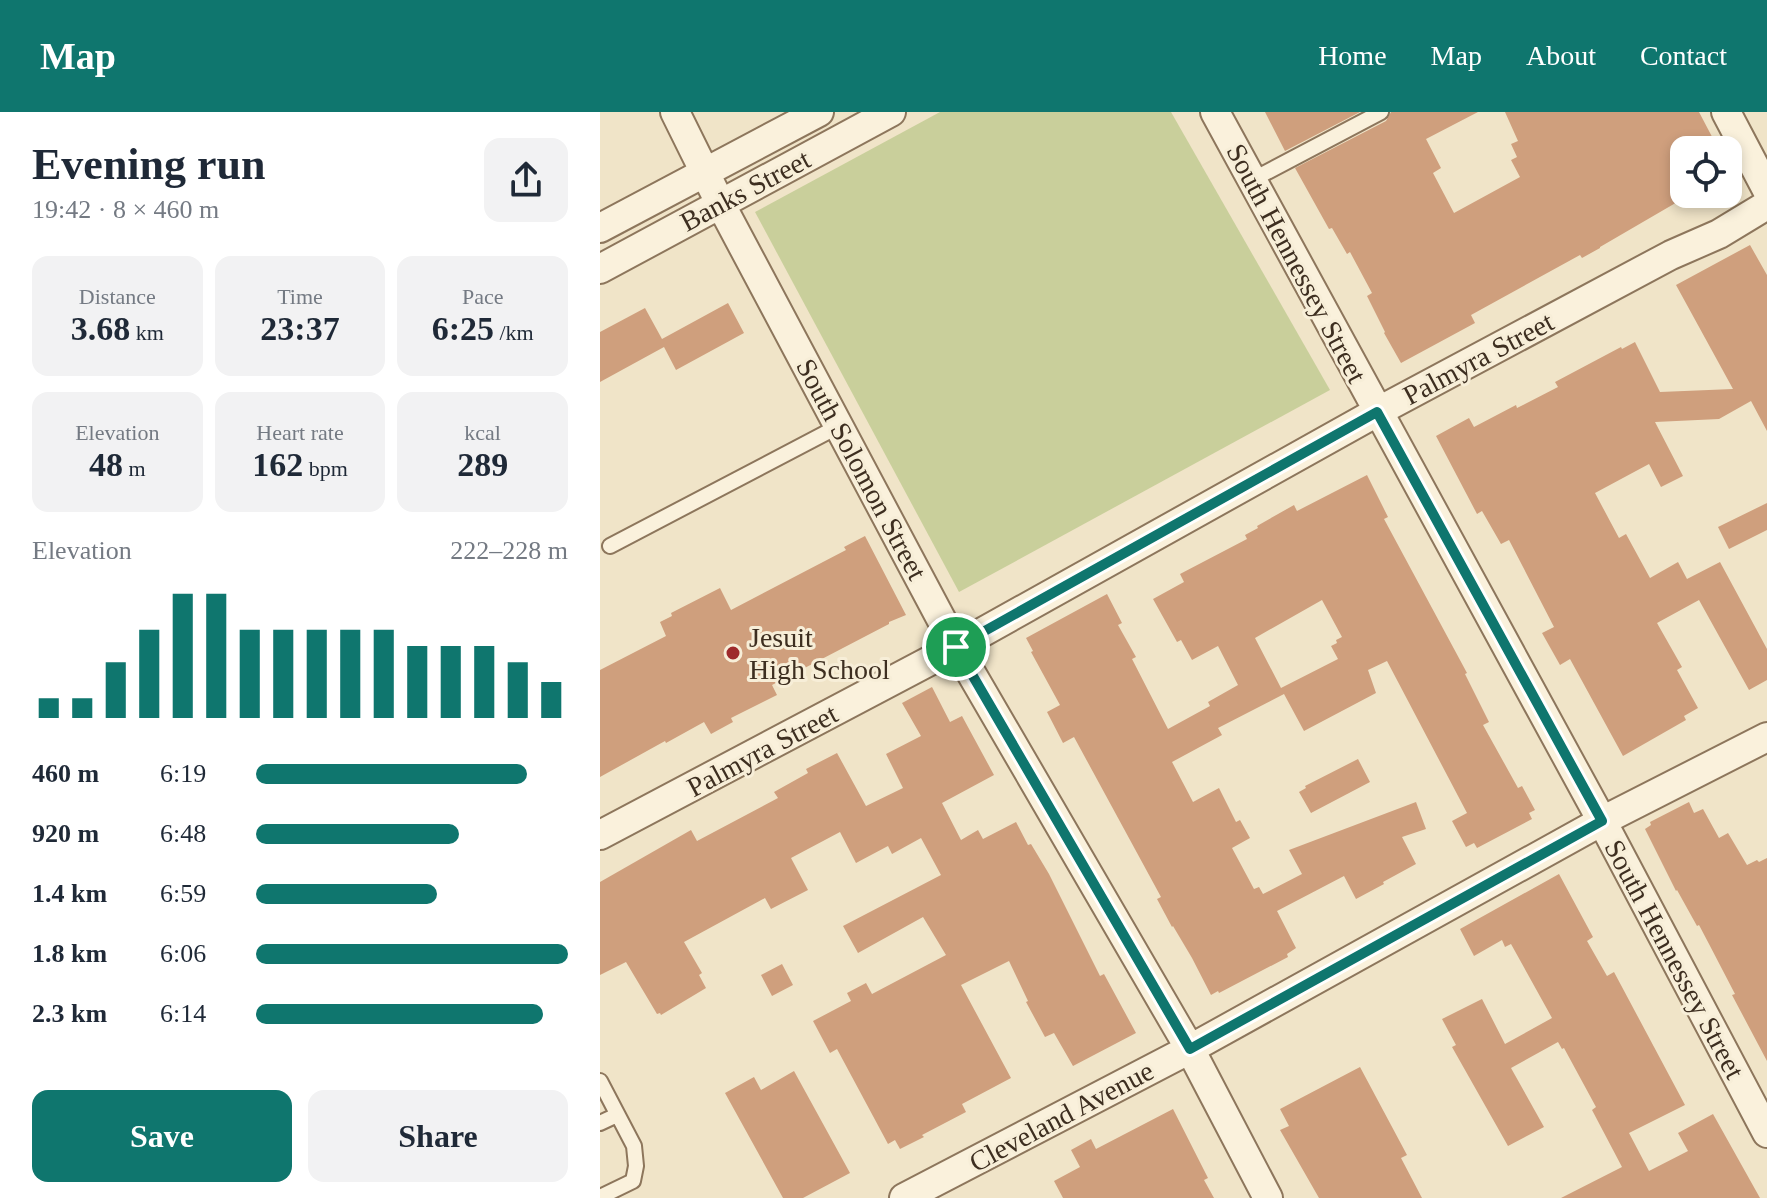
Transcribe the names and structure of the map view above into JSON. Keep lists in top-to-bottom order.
{
  "streets": {
    "street": [
      "Banks Street",
      "South Hennessey Street",
      "Palmyra Street",
      "South Solomon Street",
      "Cleveland Avenue"
    ]
  },
  "crossings": [
    ["Banks Street", "South Solomon Street"],
    ["South Hennessey Street", "Palmyra Street"],
    ["South Hennessey Street", "Cleveland Avenue"],
    ["Palmyra Street", "South Solomon Street"],
    ["South Solomon Street", "Cleveland Avenue"]
  ],
  "places": ["Jesuit High School"],
  "page": {
    "header": "Map",
    "nav": [
      "Home",
      "Map",
      "About",
      "Contact"
    ],
    "heading": ["Evening run", "19:42 · 8 × 460 m"],
    "stats": [
      ["Distance", "3.68 km"],
      ["Time", "23:37"],
      ["Pace", "6:25 /km"],
      ["Elevation", "48 m"],
      ["Heart rate", "162 bpm"],
      ["kcal", "289"]
    ],
    "chart": ["Elevation", "222–228 m"],
    "list": [
      {
        "name": "460 m",
        "note": "6:19"
      },
      {
        "name": "920 m",
        "note": "6:48"
      },
      {
        "name": "1.4 km",
        "note": "6:59"
      },
      {
        "name": "1.8 km",
        "note": "6:06"
      },
      {
        "name": "2.3 km",
        "note": "6:14"
      }
    ],
    "buttons": ["Save", "Share"]
  }
}
